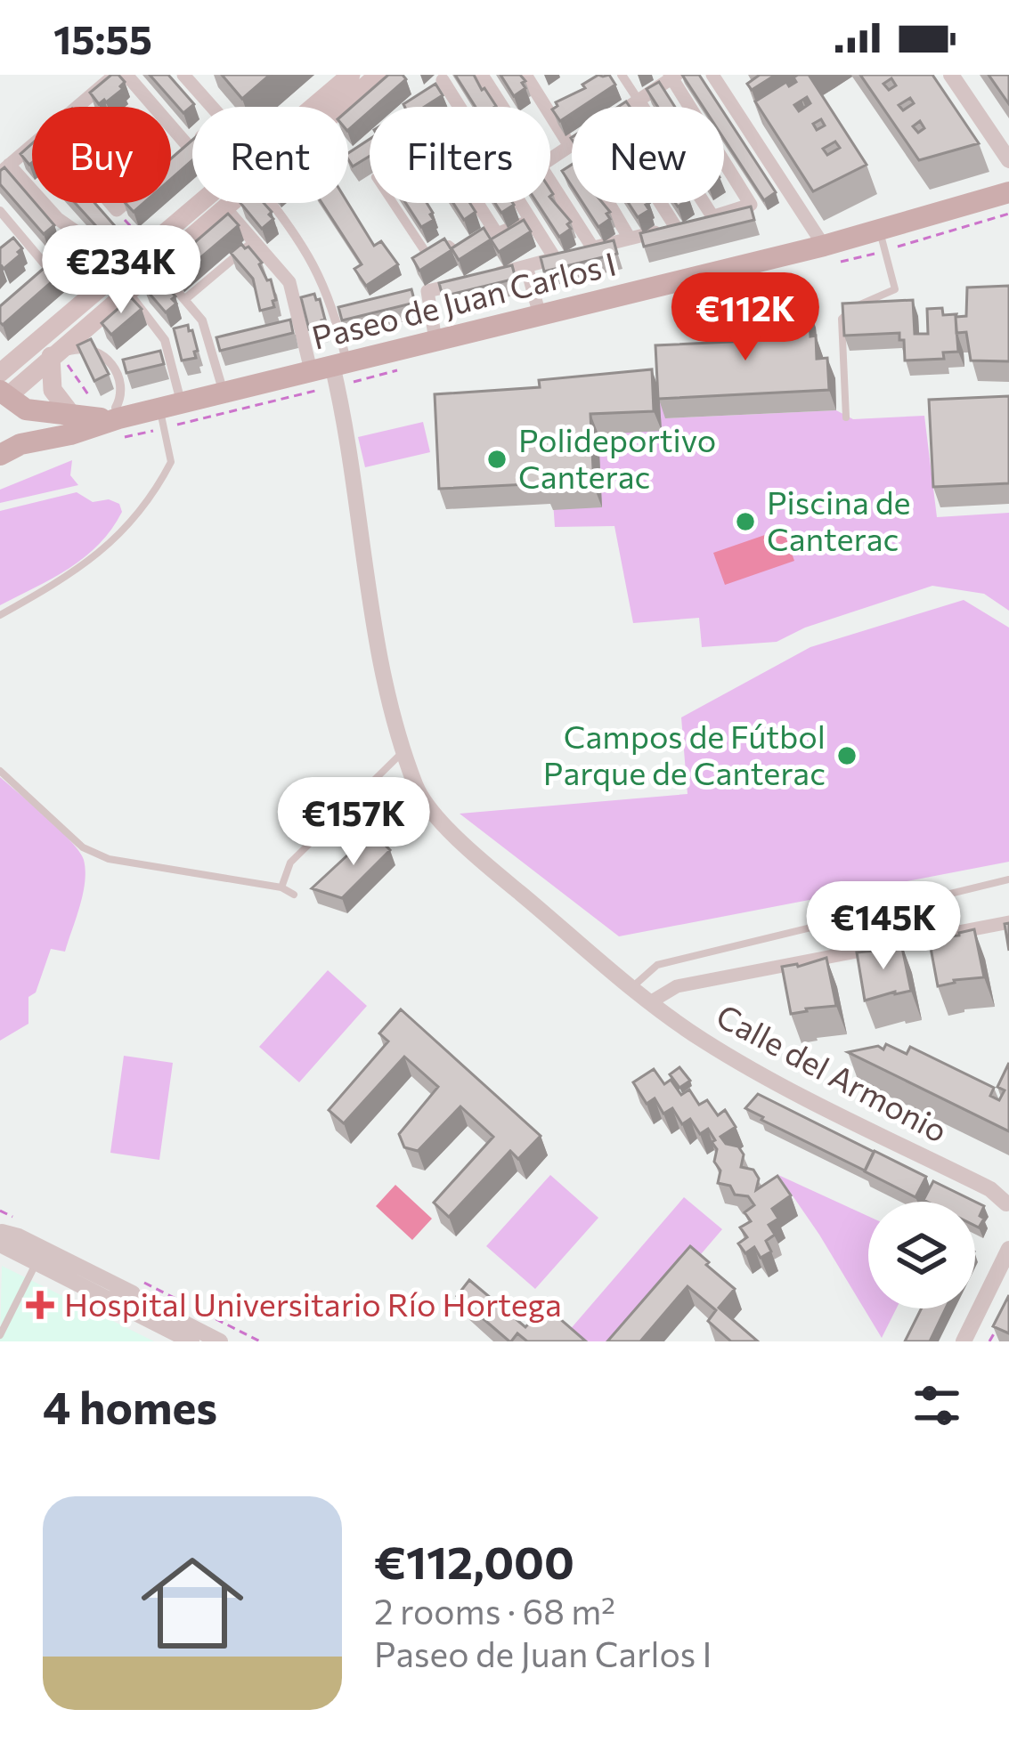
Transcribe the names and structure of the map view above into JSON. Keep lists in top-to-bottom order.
{
  "streets": {
    "main road": ["Paseo de Juan Carlos I"],
    "street": ["Calle del Armonio"]
  },
  "crossings": [
    ["Paseo de Juan Carlos I", "Calle del Armonio"]
  ],
  "places": {
    "other": ["Polideportivo Canterac", "Piscina de Canterac", "Campos de Fútbol Parque de Canterac"],
    "health": ["Hospital Universitario Río Hortega"]
  },
  "page": {
    "status": "15:55",
    "chip": [
      "Buy",
      "Rent",
      "Filters",
      "New"
    ],
    "price": [
      "€234K",
      "€112K",
      "€157K",
      "€145K"
    ],
    "heading": "4 homes",
    "list": [
      {
        "name": "€112,000",
        "note": "2 rooms · 68 m² · Paseo de Juan Carlos I"
      }
    ]
  }
}
